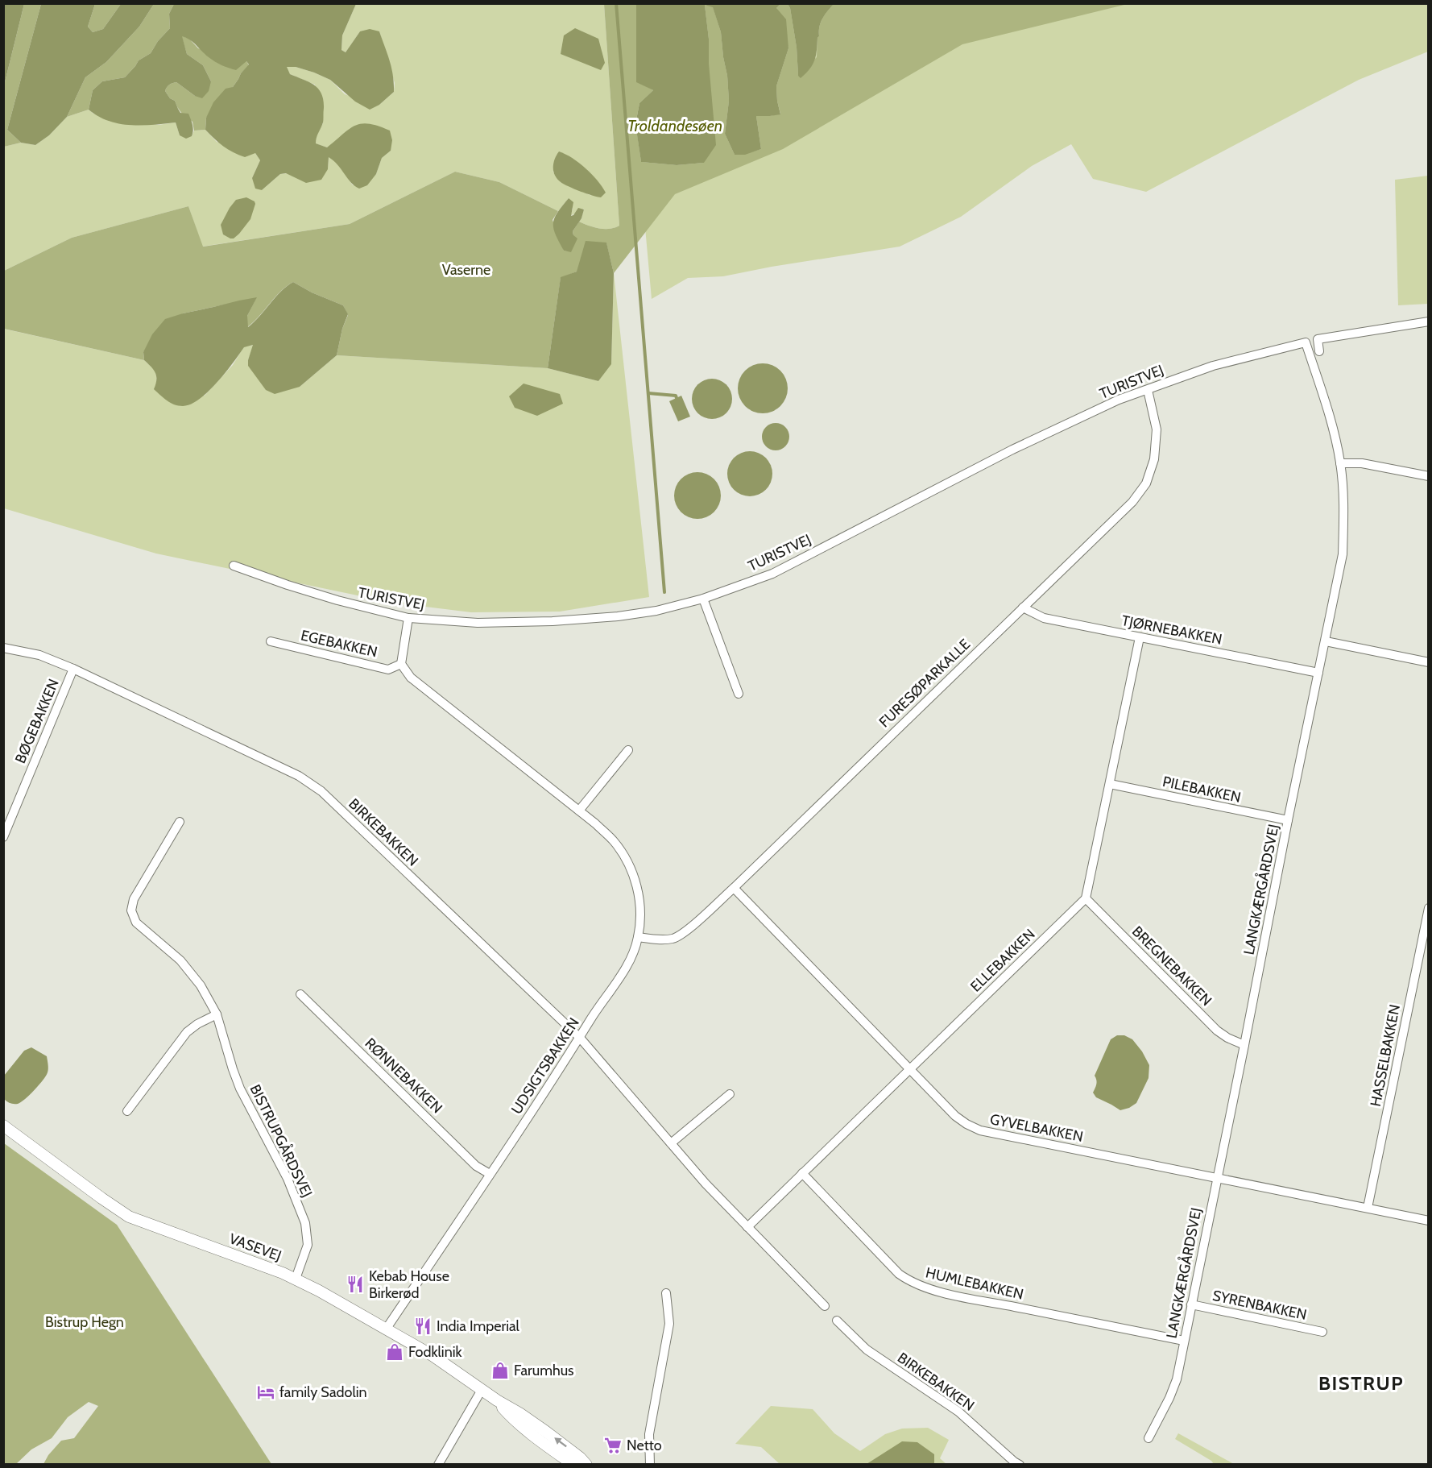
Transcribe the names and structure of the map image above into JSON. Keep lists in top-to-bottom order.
{
  "streets": {
    "street": [
      "TURISTVEJ",
      "TJØRNEBAKKEN",
      "EGEBAKKEN",
      "FURESØPARKALLE",
      "BØGEBAKKEN",
      "PILEBAKKEN",
      "BIRKEBAKKEN",
      "LANGKÆRGÅRDSVEJ",
      "ELLEBAKKEN",
      "BREGNEBAKKEN",
      "HASSELBAKKEN",
      "UDSIGTSBAKKEN",
      "RØNNEBAKKEN",
      "GYVELBAKKEN",
      "BISTRUPGÅRDSVEJ",
      "VASEVEJ",
      "HUMLEBAKKEN",
      "SYRENBAKKEN"
    ]
  },
  "crossings": [
    ["TURISTVEJ", "FURESØPARKALLE"],
    ["TURISTVEJ", "LANGKÆRGÅRDSVEJ"],
    ["TJØRNEBAKKEN", "FURESØPARKALLE"],
    ["TJØRNEBAKKEN", "LANGKÆRGÅRDSVEJ"],
    ["EGEBAKKEN", "UDSIGTSBAKKEN"],
    ["FURESØPARKALLE", "UDSIGTSBAKKEN"],
    ["FURESØPARKALLE", "GYVELBAKKEN"],
    ["BØGEBAKKEN", "BIRKEBAKKEN"],
    ["PILEBAKKEN", "LANGKÆRGÅRDSVEJ"],
    ["BIRKEBAKKEN", "ELLEBAKKEN"],
    ["BIRKEBAKKEN", "UDSIGTSBAKKEN"],
    ["LANGKÆRGÅRDSVEJ", "BREGNEBAKKEN"],
    ["LANGKÆRGÅRDSVEJ", "GYVELBAKKEN"],
    ["LANGKÆRGÅRDSVEJ", "HUMLEBAKKEN"],
    ["LANGKÆRGÅRDSVEJ", "SYRENBAKKEN"],
    ["ELLEBAKKEN", "BREGNEBAKKEN"],
    ["ELLEBAKKEN", "GYVELBAKKEN"],
    ["ELLEBAKKEN", "HUMLEBAKKEN"],
    ["HASSELBAKKEN", "GYVELBAKKEN"],
    ["UDSIGTSBAKKEN", "RØNNEBAKKEN"],
    ["UDSIGTSBAKKEN", "VASEVEJ"],
    ["BISTRUPGÅRDSVEJ", "VASEVEJ"]
  ],
  "districts": ["BISTRUP"],
  "water": ["Troldandesøen"],
  "parks": ["Vaserne", "Bistrup Hegn"],
  "places": {
    "restaurant": ["Kebab House Birkerød", "India Imperial"],
    "shop": ["Fodklinik", "Farumhus"],
    "hotel": ["family Sadolin"],
    "supermarket": ["Netto"]
  }
}
